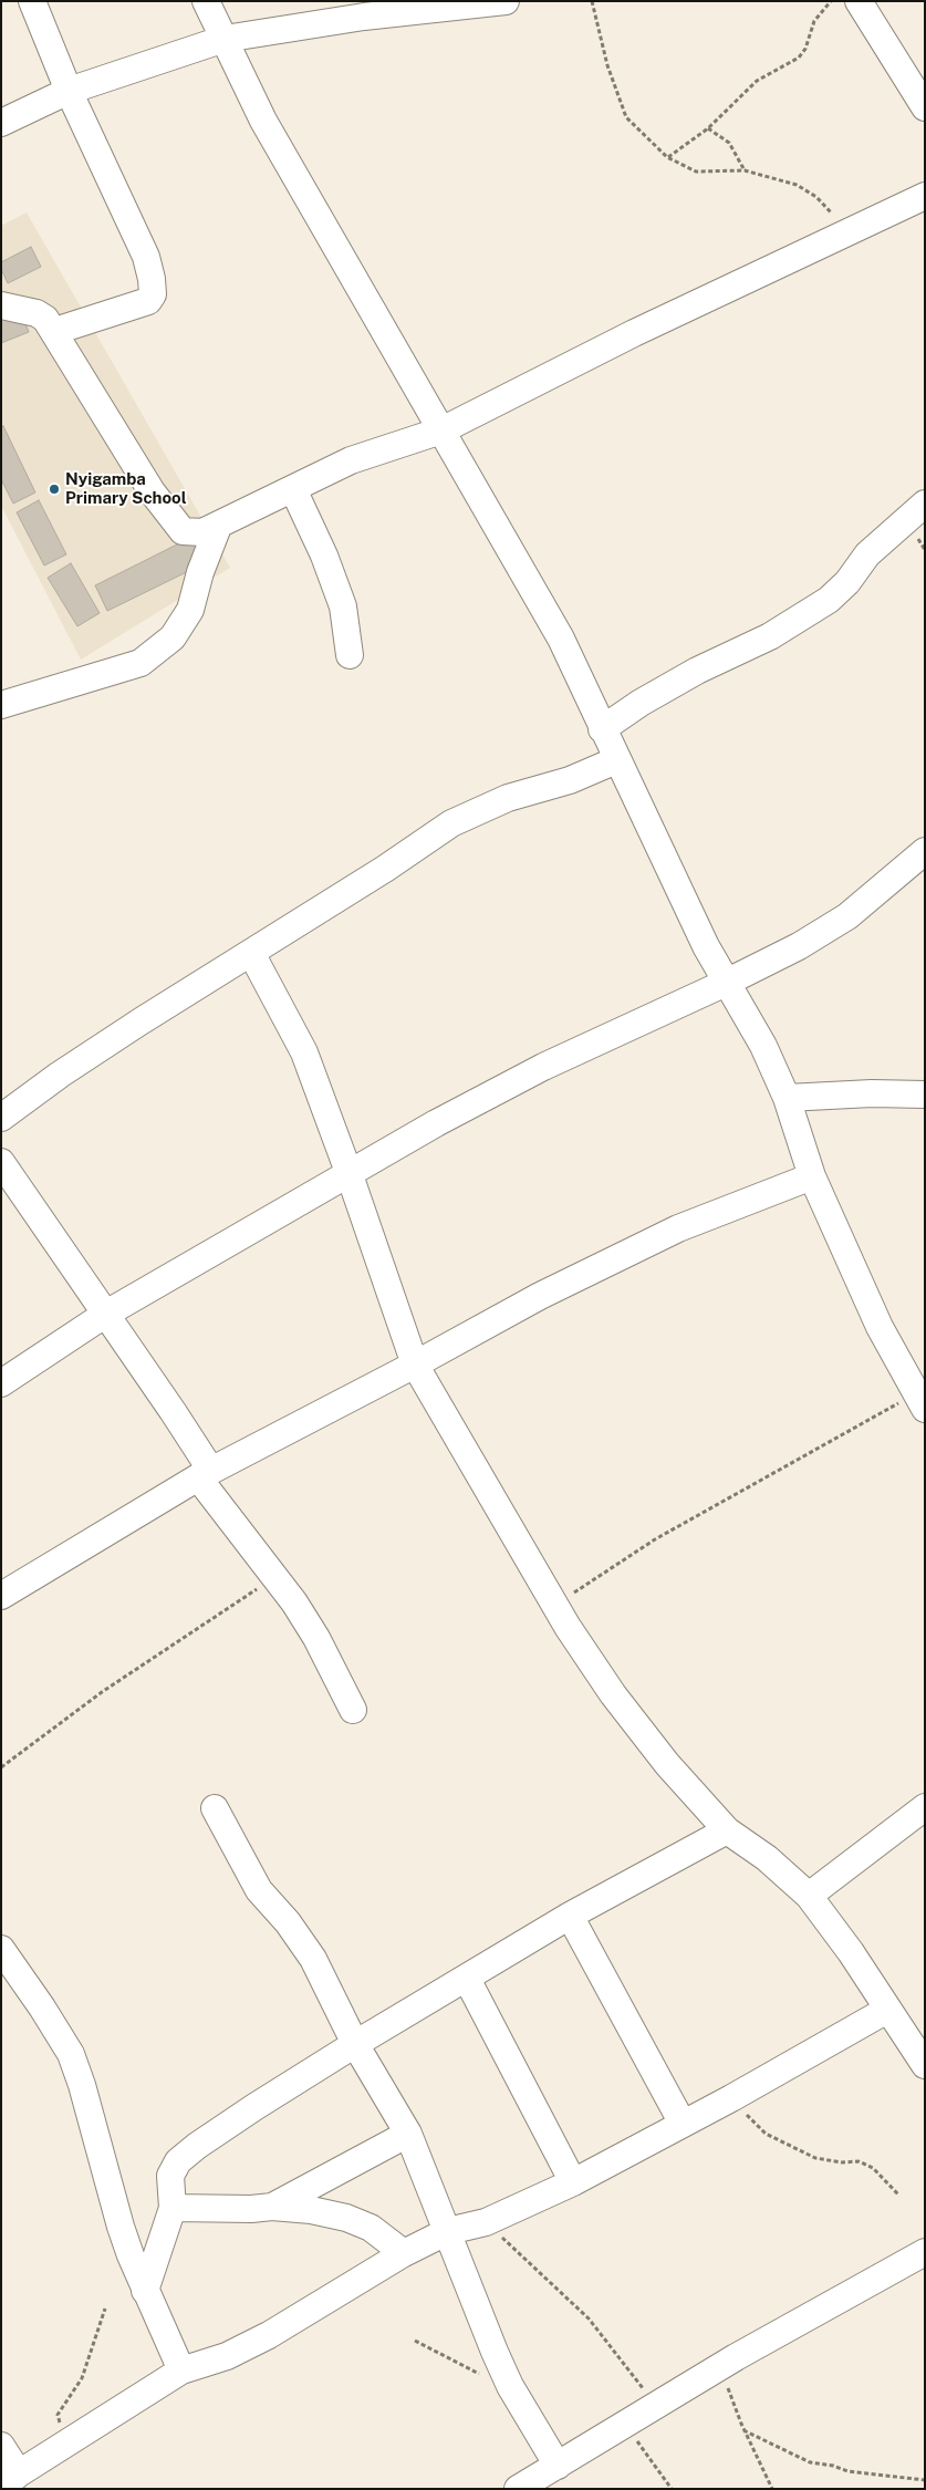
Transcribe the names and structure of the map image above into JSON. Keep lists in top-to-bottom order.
{
  "places": ["Nyigamba Primary School"]
}
